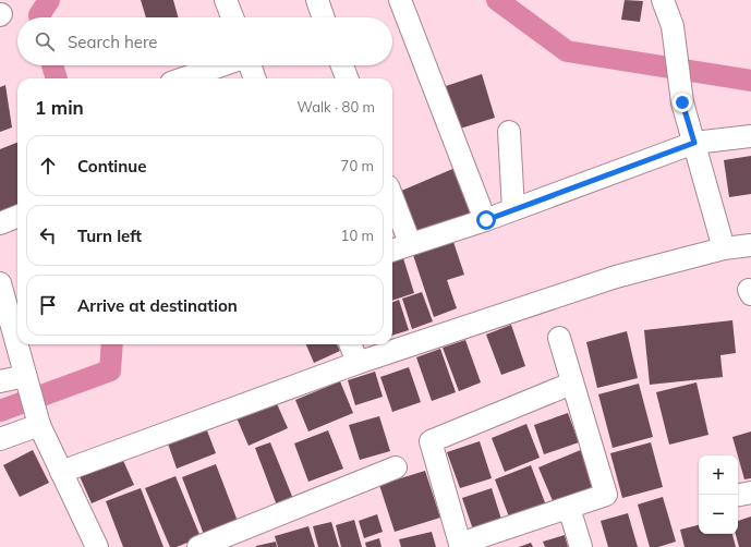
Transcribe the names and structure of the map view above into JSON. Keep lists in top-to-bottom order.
{
  "page": {
    "search": "Search here",
    "heading": ["1 min", "Walk · 80 m"],
    "list": [
      ["Continue", "70 m"],
      ["Turn left", "10 m"],
      "Arrive at destination"
    ],
    "map_buttons": ["+", "−"]
  }
}
